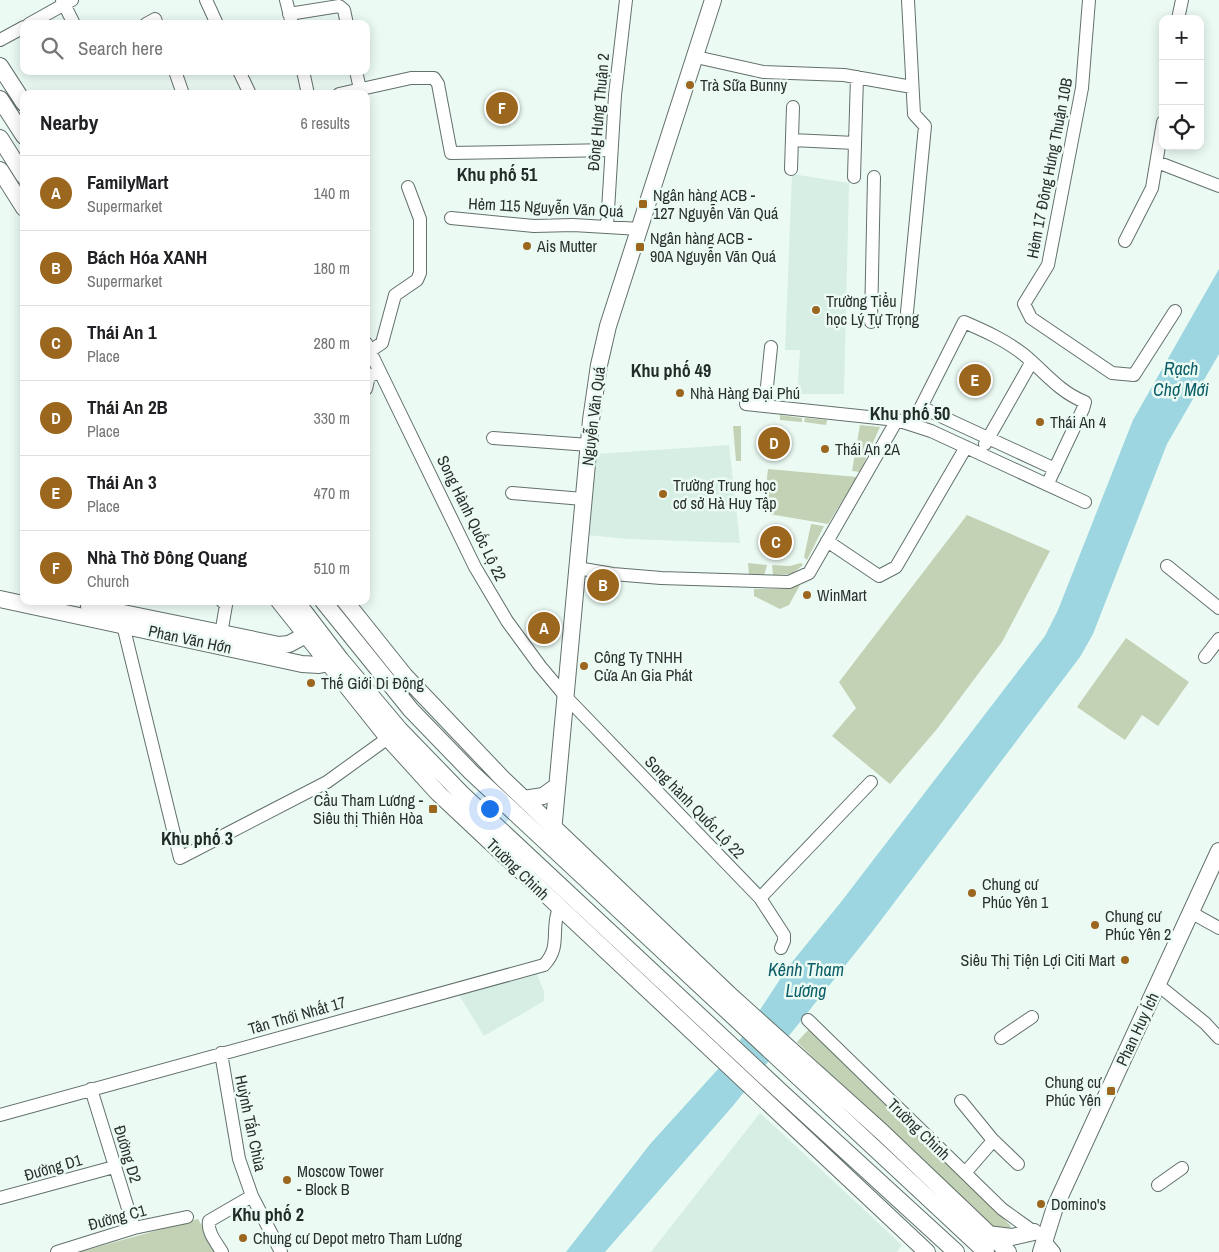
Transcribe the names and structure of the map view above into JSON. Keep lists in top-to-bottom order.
{
  "streets": {
    "main road": [
      "Nguyễn Văn Quá",
      "Phan Văn Hớn",
      "Trường Chinh",
      "Phan Huy Ích"
    ],
    "street": [
      "Đông Hưng Thuận 2",
      "Hẻm 17 Đông Hưng Thuận 10B",
      "Hẻm 115 Nguyễn Văn Quá",
      "Song Hành Quốc Lộ 22",
      "Song hành Quốc Lộ 22",
      "Tân Thới Nhất 17",
      "Huỳnh Tấn Chùa",
      "Đường D2",
      "Đường D1",
      "Đường C1"
    ]
  },
  "crossings": [
    ["Đông Hưng Thuận 2", "Hẻm 115 Nguyễn Văn Quá"],
    ["Hẻm 115 Nguyễn Văn Quá", "Nguyễn Văn Quá"],
    ["Nguyễn Văn Quá", "Song Hành Quốc Lộ 22"],
    ["Nguyễn Văn Quá", "Song hành Quốc Lộ 22"],
    ["Song Hành Quốc Lộ 22", "Song hành Quốc Lộ 22"],
    ["Phan Văn Hớn", "Trường Chinh"],
    ["Trường Chinh", "Tân Thới Nhất 17"],
    ["Trường Chinh", "Phan Huy Ích"],
    ["Tân Thới Nhất 17", "Huỳnh Tấn Chùa"],
    ["Tân Thới Nhất 17", "Đường D2"],
    ["Đường D2", "Đường D1"],
    ["Đường D2", "Đường C1"]
  ],
  "districts": [
    "Khu phố 51",
    "Khu phố 49",
    "Khu phố 50",
    "Khu phố 3",
    "Khu phố 2"
  ],
  "water": ["Rạch Chợ Mới", "Kênh Tham Lương"],
  "places": {
    "other": [
      "Trà Sữa Bunny",
      "Ais Mutter",
      "Trường Tiểu học Lý Tự Trọng",
      "Nhà Hàng Đại Phú",
      "Thái An 4",
      "Thái An 2A",
      "Trường Trung học cơ sở Hà Huy Tập",
      "WinMart",
      "Công Ty TNHH Cửa An Gia Phát",
      "Thế Giới Di Động",
      "Chung cư Phúc Yên 1",
      "Chung cư Phúc Yên 2",
      "Siêu Thị Tiện Lợi Citi Mart",
      "Moscow Tower - Block B",
      "Domino's",
      "Chung cư Depot metro Tham Lương"
    ],
    "transit": [
      "Ngân hàng ACB - 127 Nguyễn Văn Quá",
      "Ngân hàng ACB - 90A Nguyễn Văn Quá",
      "Cầu Tham Lương - Siêu thị Thiên Hòa",
      "Chung cư Phúc Yên"
    ]
  },
  "page": {
    "map_buttons": ["+", "−"],
    "search": "Search here",
    "pins": [
      "F",
      "E",
      "D",
      "C",
      "B",
      "A"
    ],
    "heading": ["Nearby", "6 results"],
    "list": [
      {
        "mark": "A",
        "name": "FamilyMart",
        "note": "Supermarket",
        "value": "140 m"
      },
      {
        "mark": "B",
        "name": "Bách Hóa XANH",
        "note": "Supermarket",
        "value": "180 m"
      },
      {
        "mark": "C",
        "name": "Thái An 1",
        "note": "Place",
        "value": "280 m"
      },
      {
        "mark": "D",
        "name": "Thái An 2B",
        "note": "Place",
        "value": "330 m"
      },
      {
        "mark": "E",
        "name": "Thái An 3",
        "note": "Place",
        "value": "470 m"
      },
      {
        "mark": "F",
        "name": "Nhà Thờ Đông Quang",
        "note": "Church",
        "value": "510 m"
      }
    ]
  }
}
